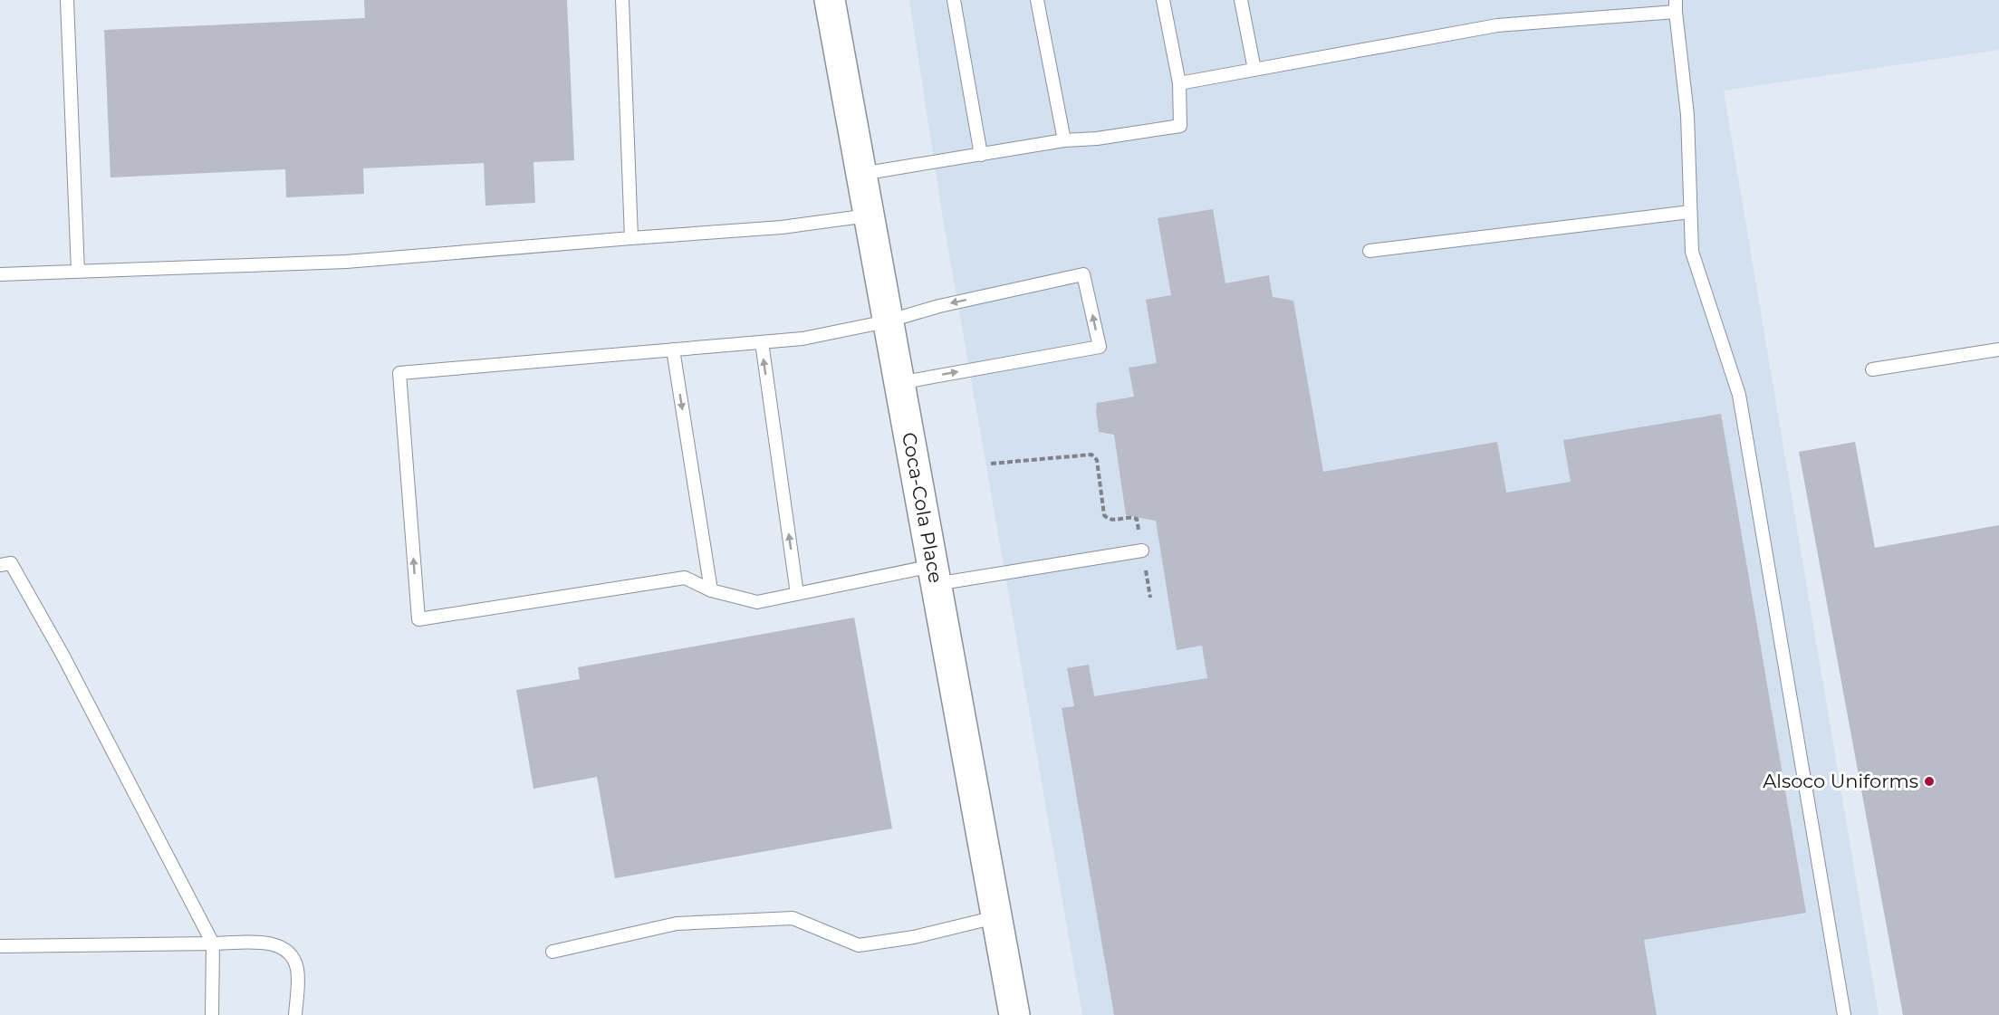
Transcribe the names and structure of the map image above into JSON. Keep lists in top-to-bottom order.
{
  "streets": {
    "street": ["Coca-Cola Place"]
  },
  "places": ["Alsoco Uniforms"]
}
